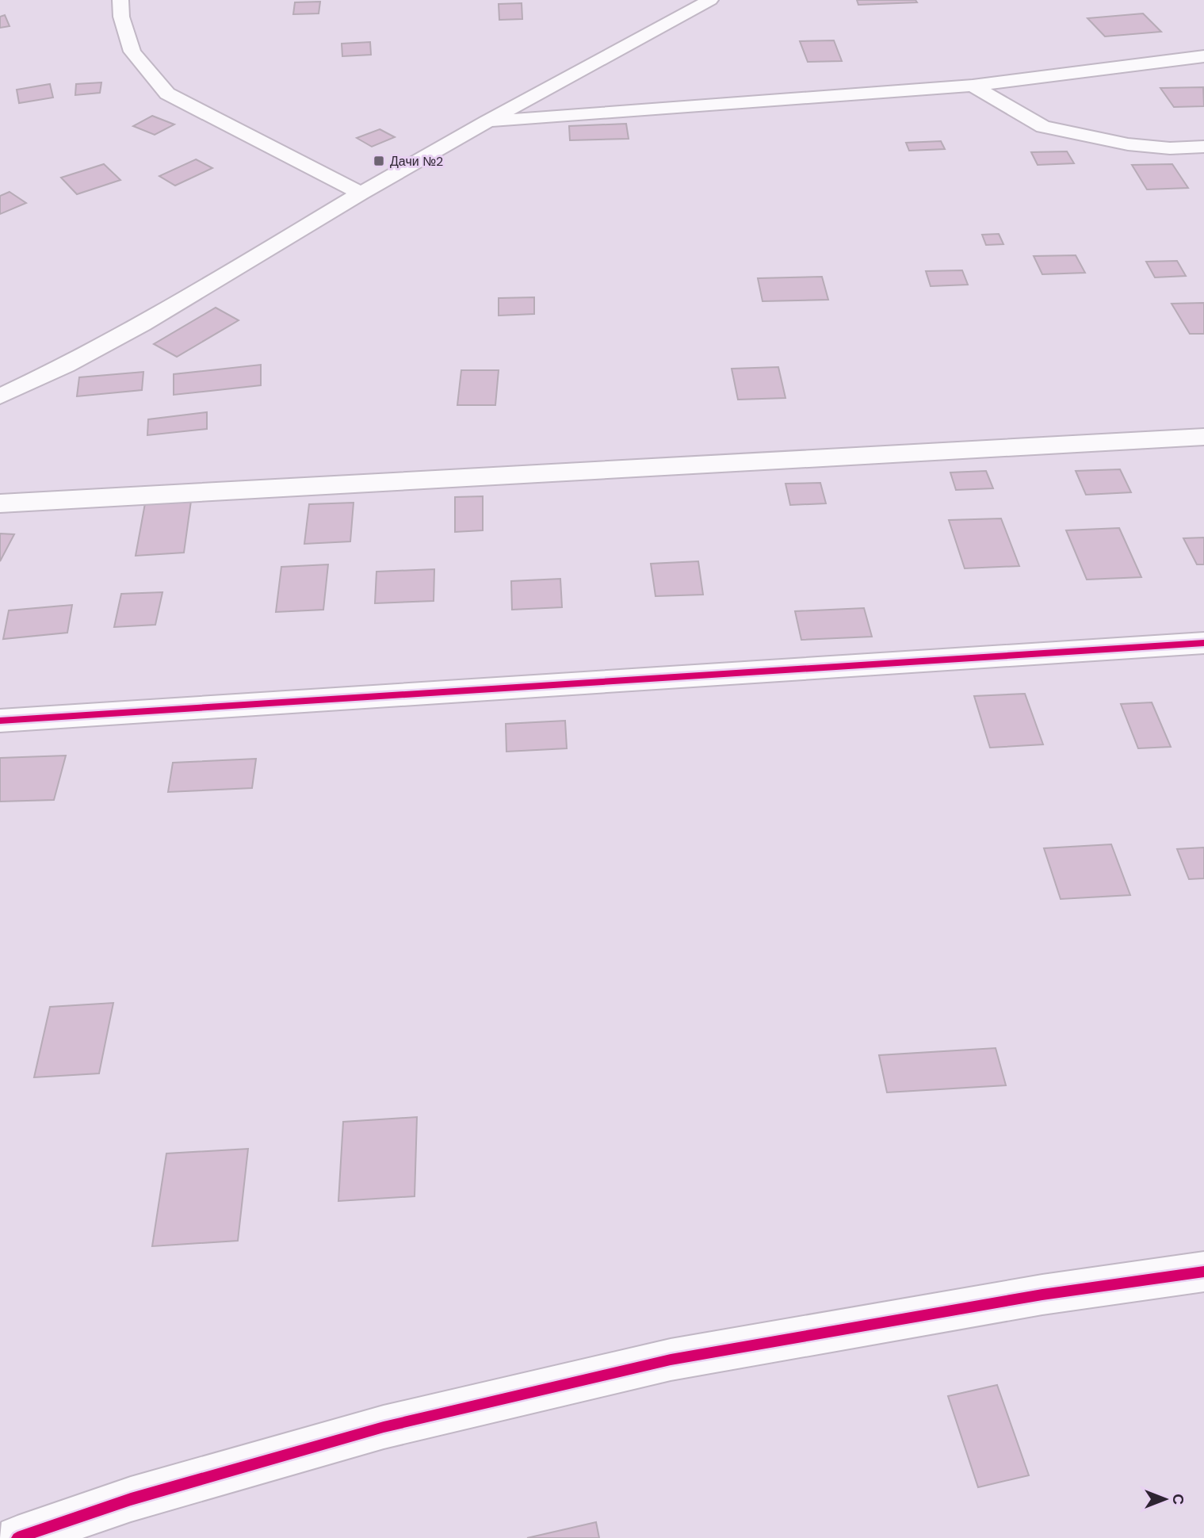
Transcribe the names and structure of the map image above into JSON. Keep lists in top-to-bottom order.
{
  "places": {
    "transit": ["Дачи №2"]
  },
  "north": "right"
}
